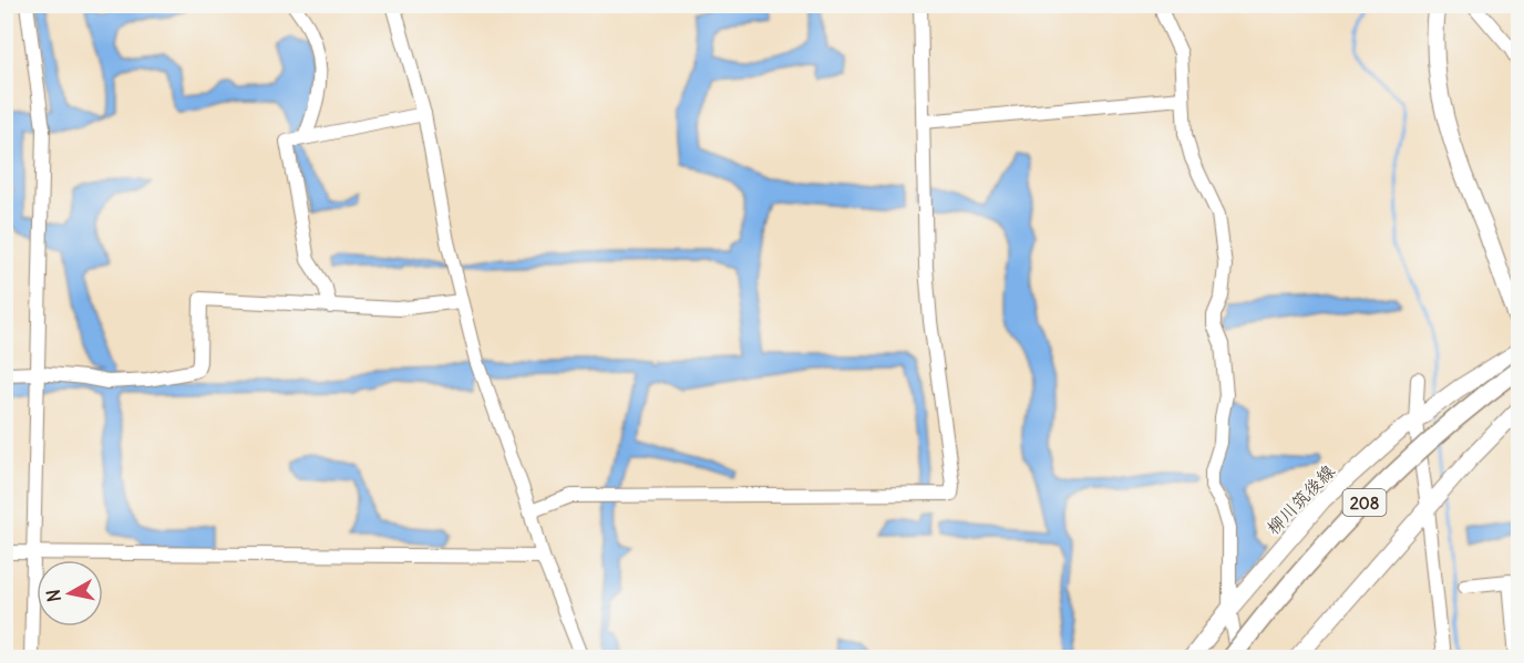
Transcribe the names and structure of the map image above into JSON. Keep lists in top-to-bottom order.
{
  "streets": {
    "highway": ["208"],
    "main road": ["柳川筑後線"]
  },
  "north": "left"
}
